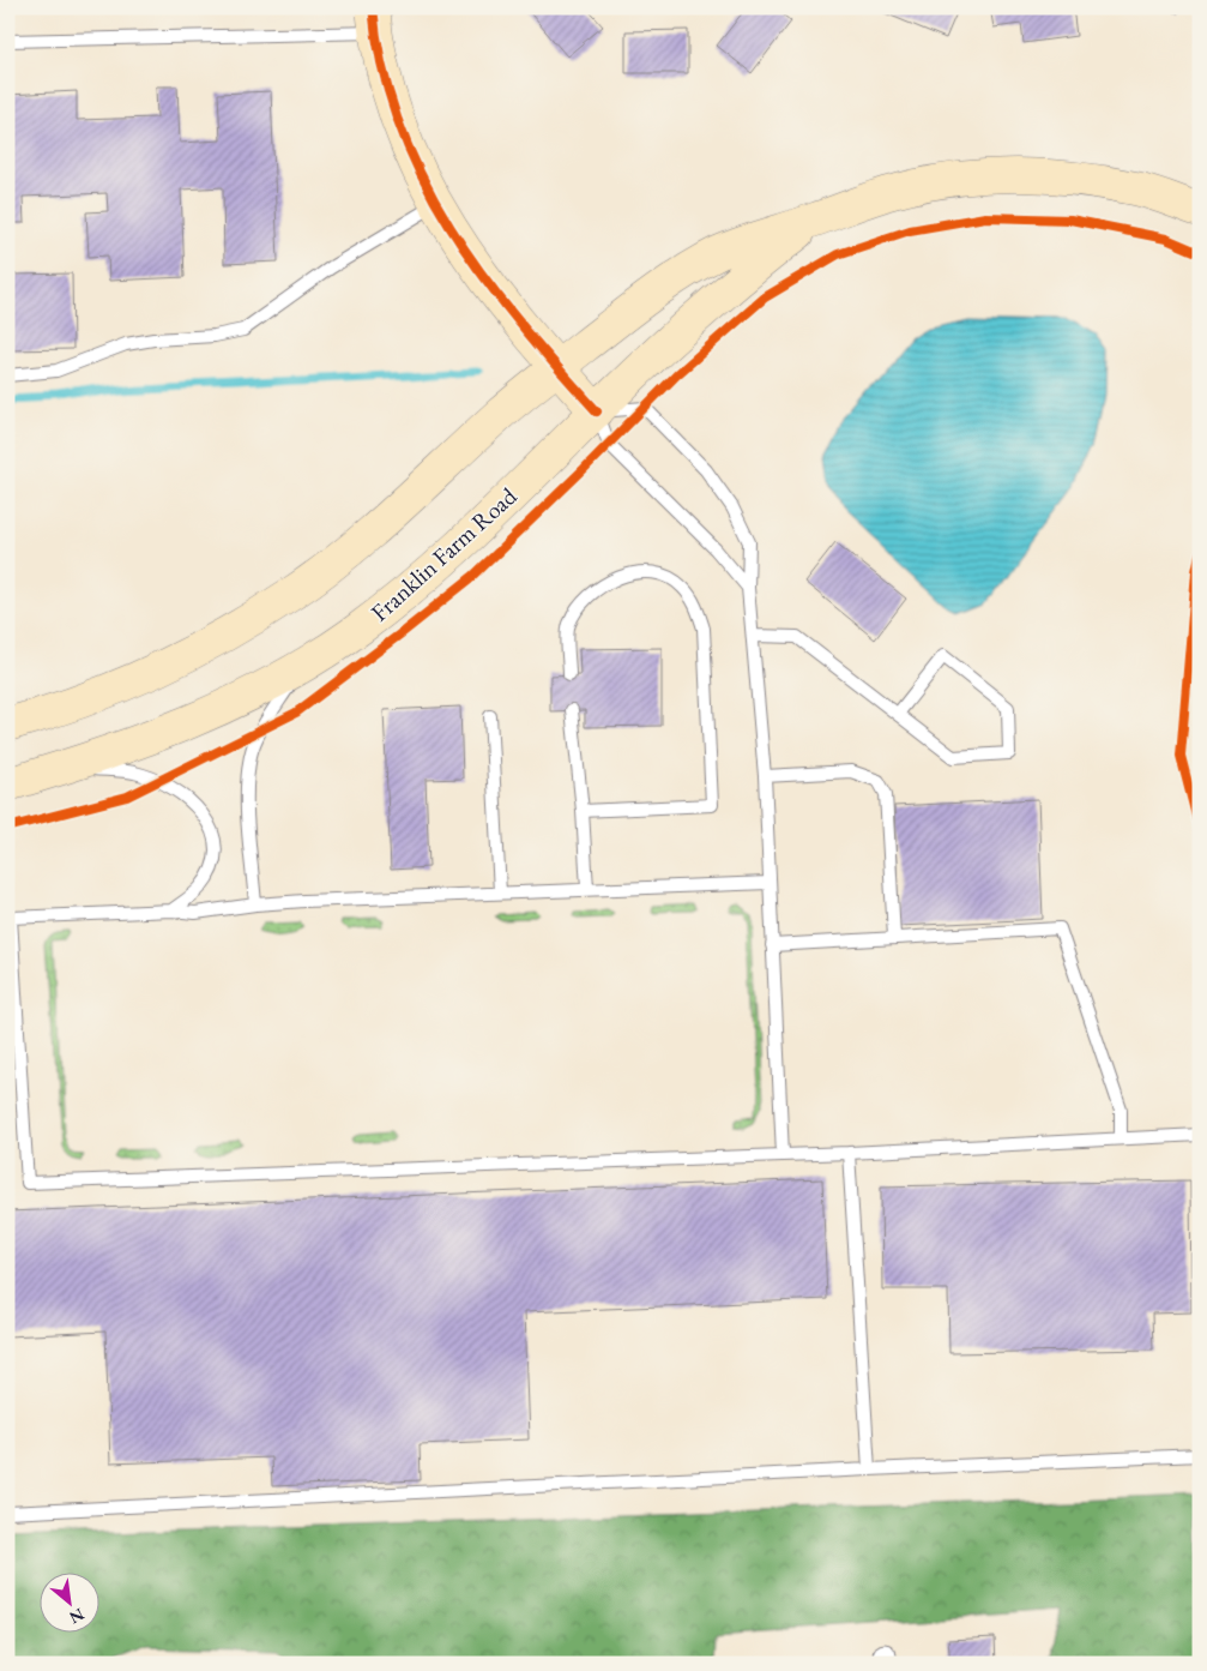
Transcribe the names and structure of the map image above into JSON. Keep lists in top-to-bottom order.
{
  "streets": {
    "main road": ["Franklin Farm Road"]
  },
  "north": "bottom right"
}
